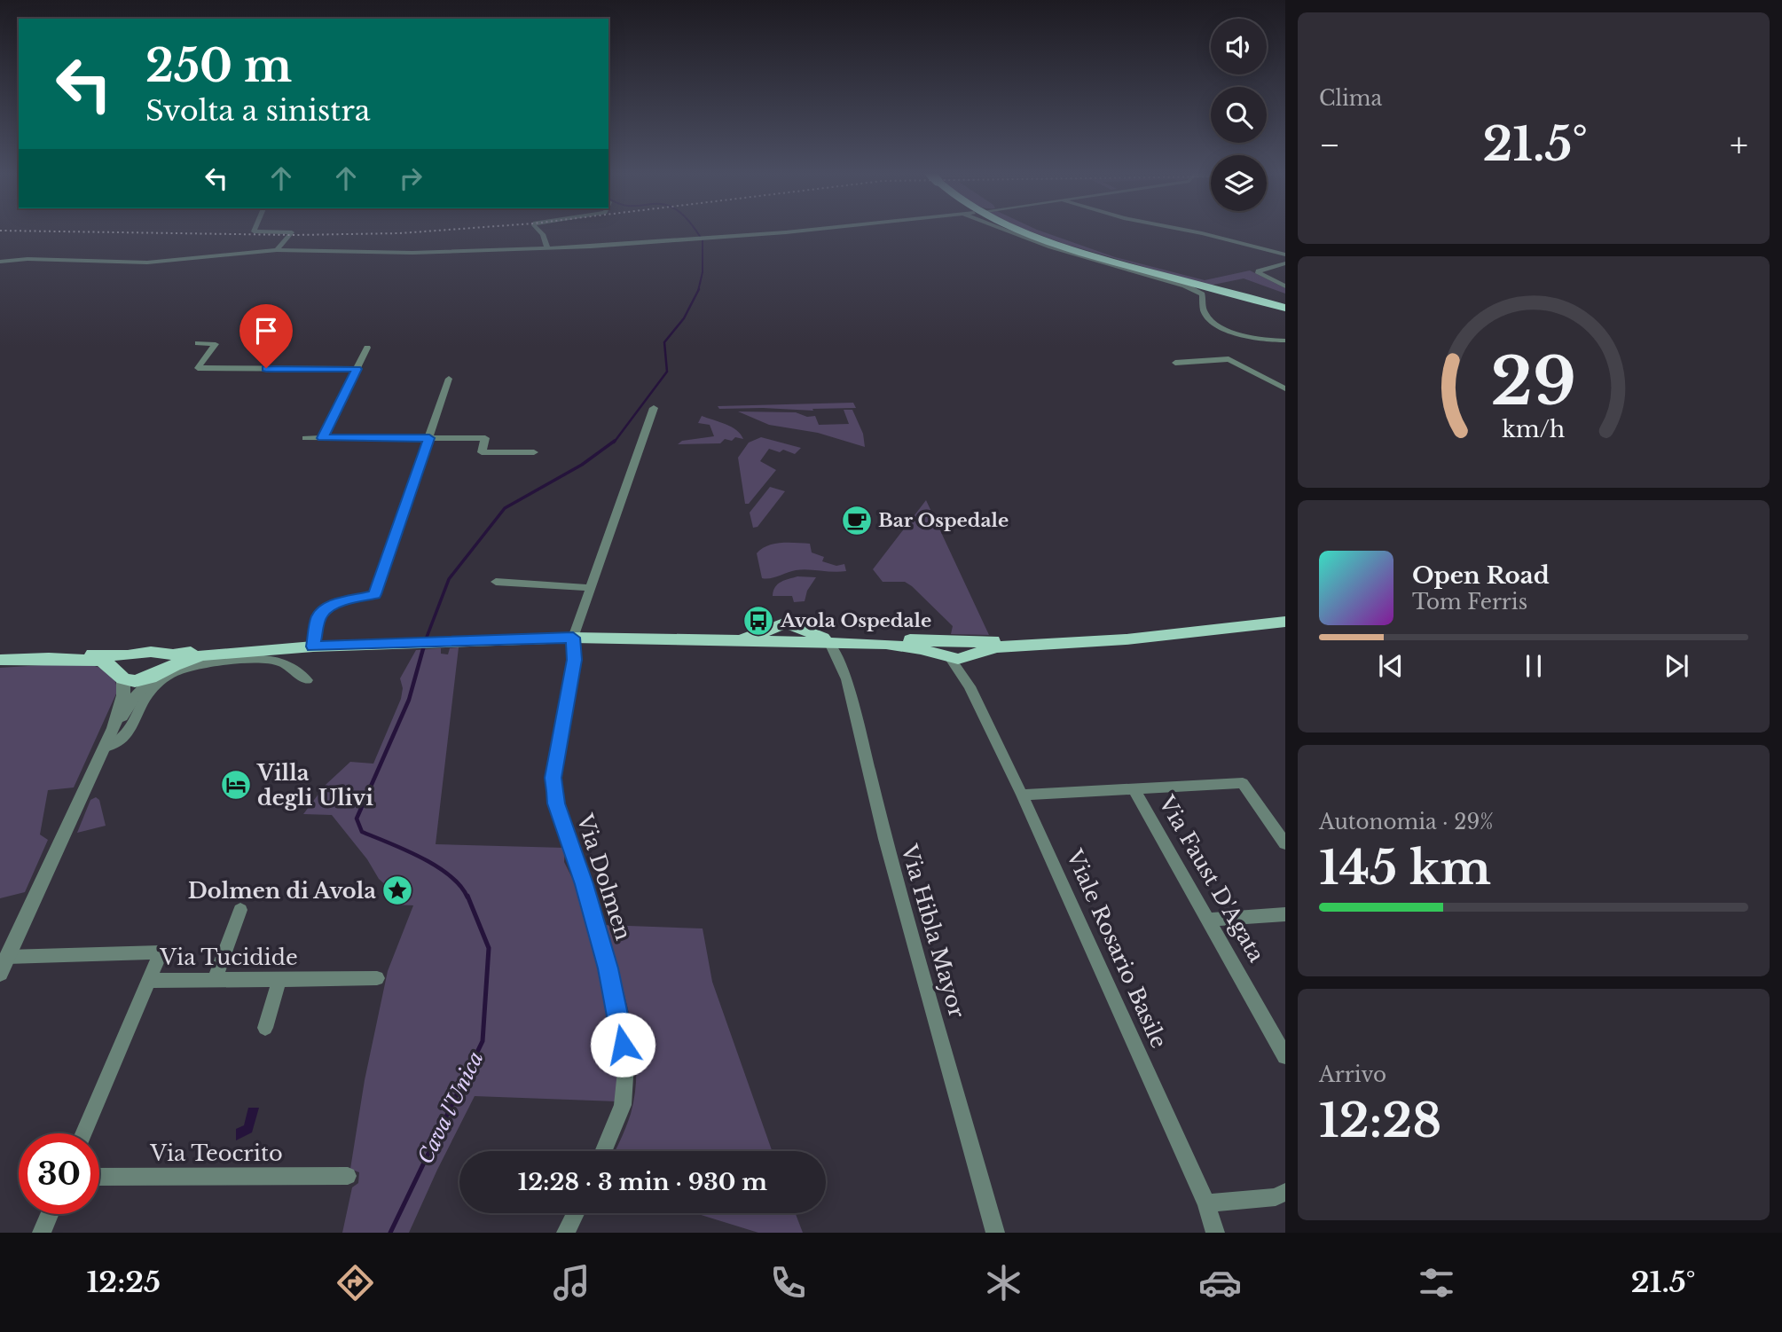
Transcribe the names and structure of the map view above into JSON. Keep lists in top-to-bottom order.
{
  "streets": {
    "street": [
      "Via Dolmen",
      "Via Faust D'Agata",
      "Via Hibla Mayor",
      "Viale Rosario Basile",
      "Via Tucidide",
      "Via Teocrito"
    ]
  },
  "water": ["Cava l'Unica"],
  "places": {
    "cafe": ["Bar Ospedale"],
    "bus stop": ["Avola Ospedale"],
    "hotel": ["Villa degli Ulivi"],
    "place": ["Dolmen di Avola"]
  },
  "page": {
    "tile": [
      "Clima",
      ["Autonomia · 29%", "145 km"],
      ["Arrivo", "12:28"]
    ],
    "turn": ["250 m", "Svolta a sinistra"],
    "heat": ["−", "21.5°", "+"],
    "song": ["Open Road", "Tom Ferris"],
    "limit": "30",
    "trip": "12:28 · 3 min · 930 m",
    "tabs": ["12:25", "21.5°"],
    "gauge": ["29", "km/h"]
  }
}
